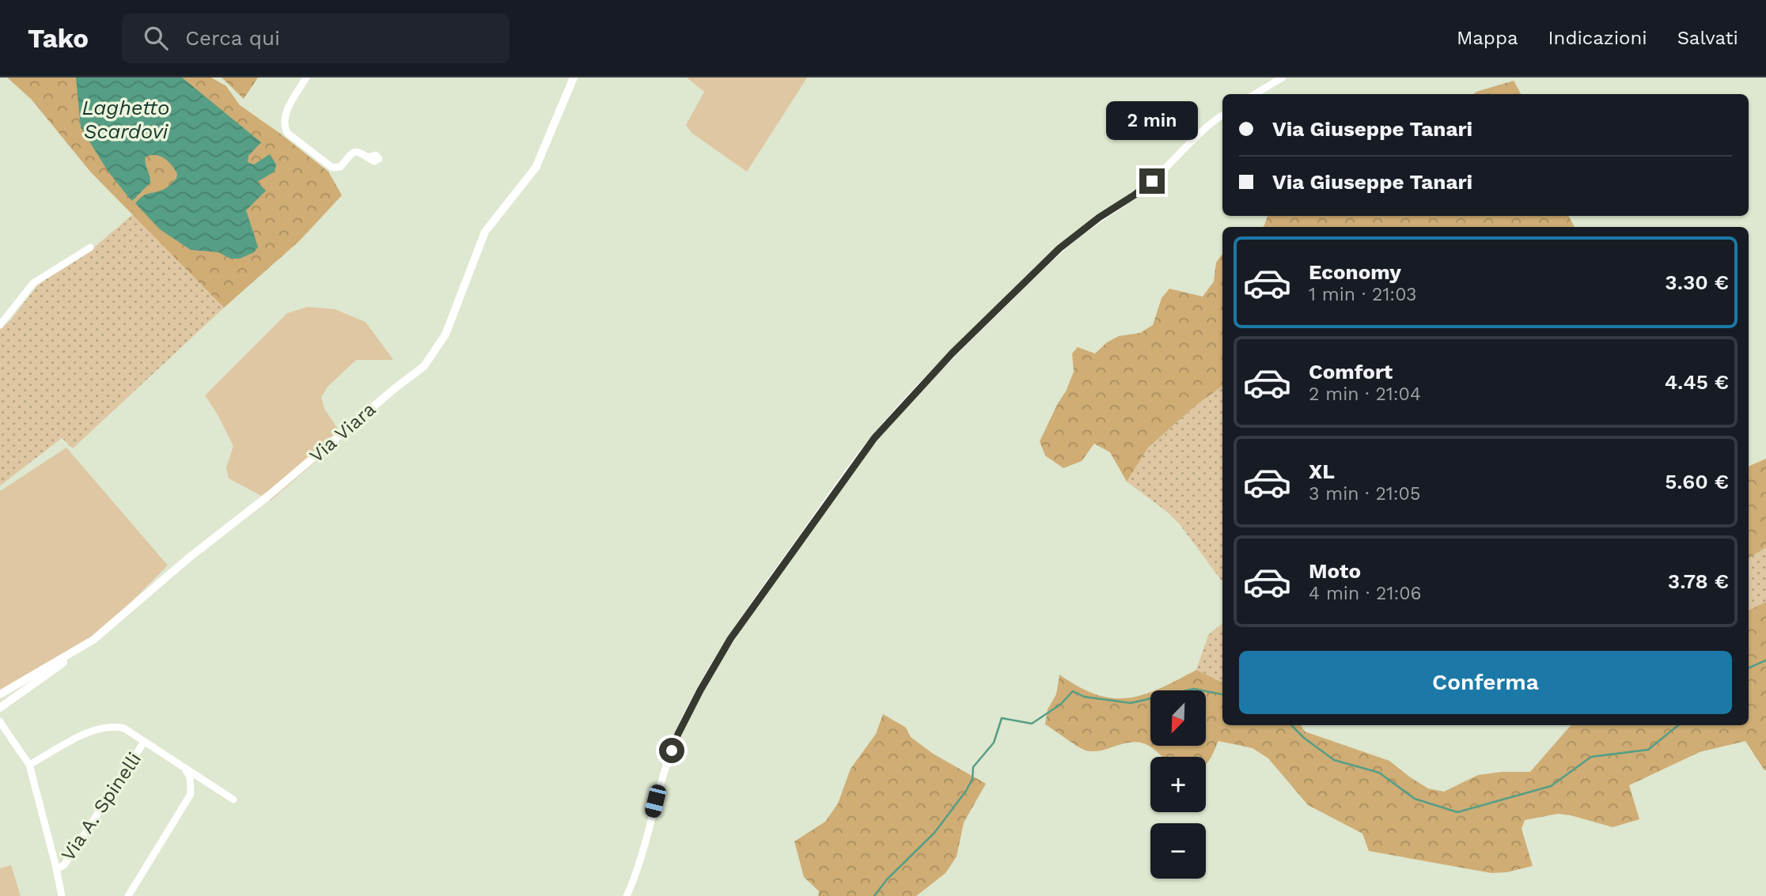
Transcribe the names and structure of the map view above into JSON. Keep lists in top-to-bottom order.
{
  "streets": {
    "main road": ["Via Viara"],
    "street": ["Via A. Spinelli"]
  },
  "water": ["Laghetto Scardovi"],
  "north": "bottom left",
  "page": {
    "header": "Tako",
    "search": "Cerca qui",
    "nav": ["Mappa", "Indicazioni", "Salvati"],
    "banner": ["Via Giuseppe Tanari", "Via Giuseppe Tanari"],
    "bubble": "2 min",
    "list": [
      {
        "name": "Economy",
        "note": "1 min · 21:03",
        "value": "3.30 €"
      },
      {
        "name": "Comfort",
        "note": "2 min · 21:04",
        "value": "4.45 €"
      },
      {
        "name": "XL",
        "note": "3 min · 21:05",
        "value": "5.60 €"
      },
      {
        "name": "Moto",
        "note": "4 min · 21:06",
        "value": "3.78 €"
      }
    ],
    "buttons": "Conferma",
    "map_buttons": ["+", "−"]
  }
}
